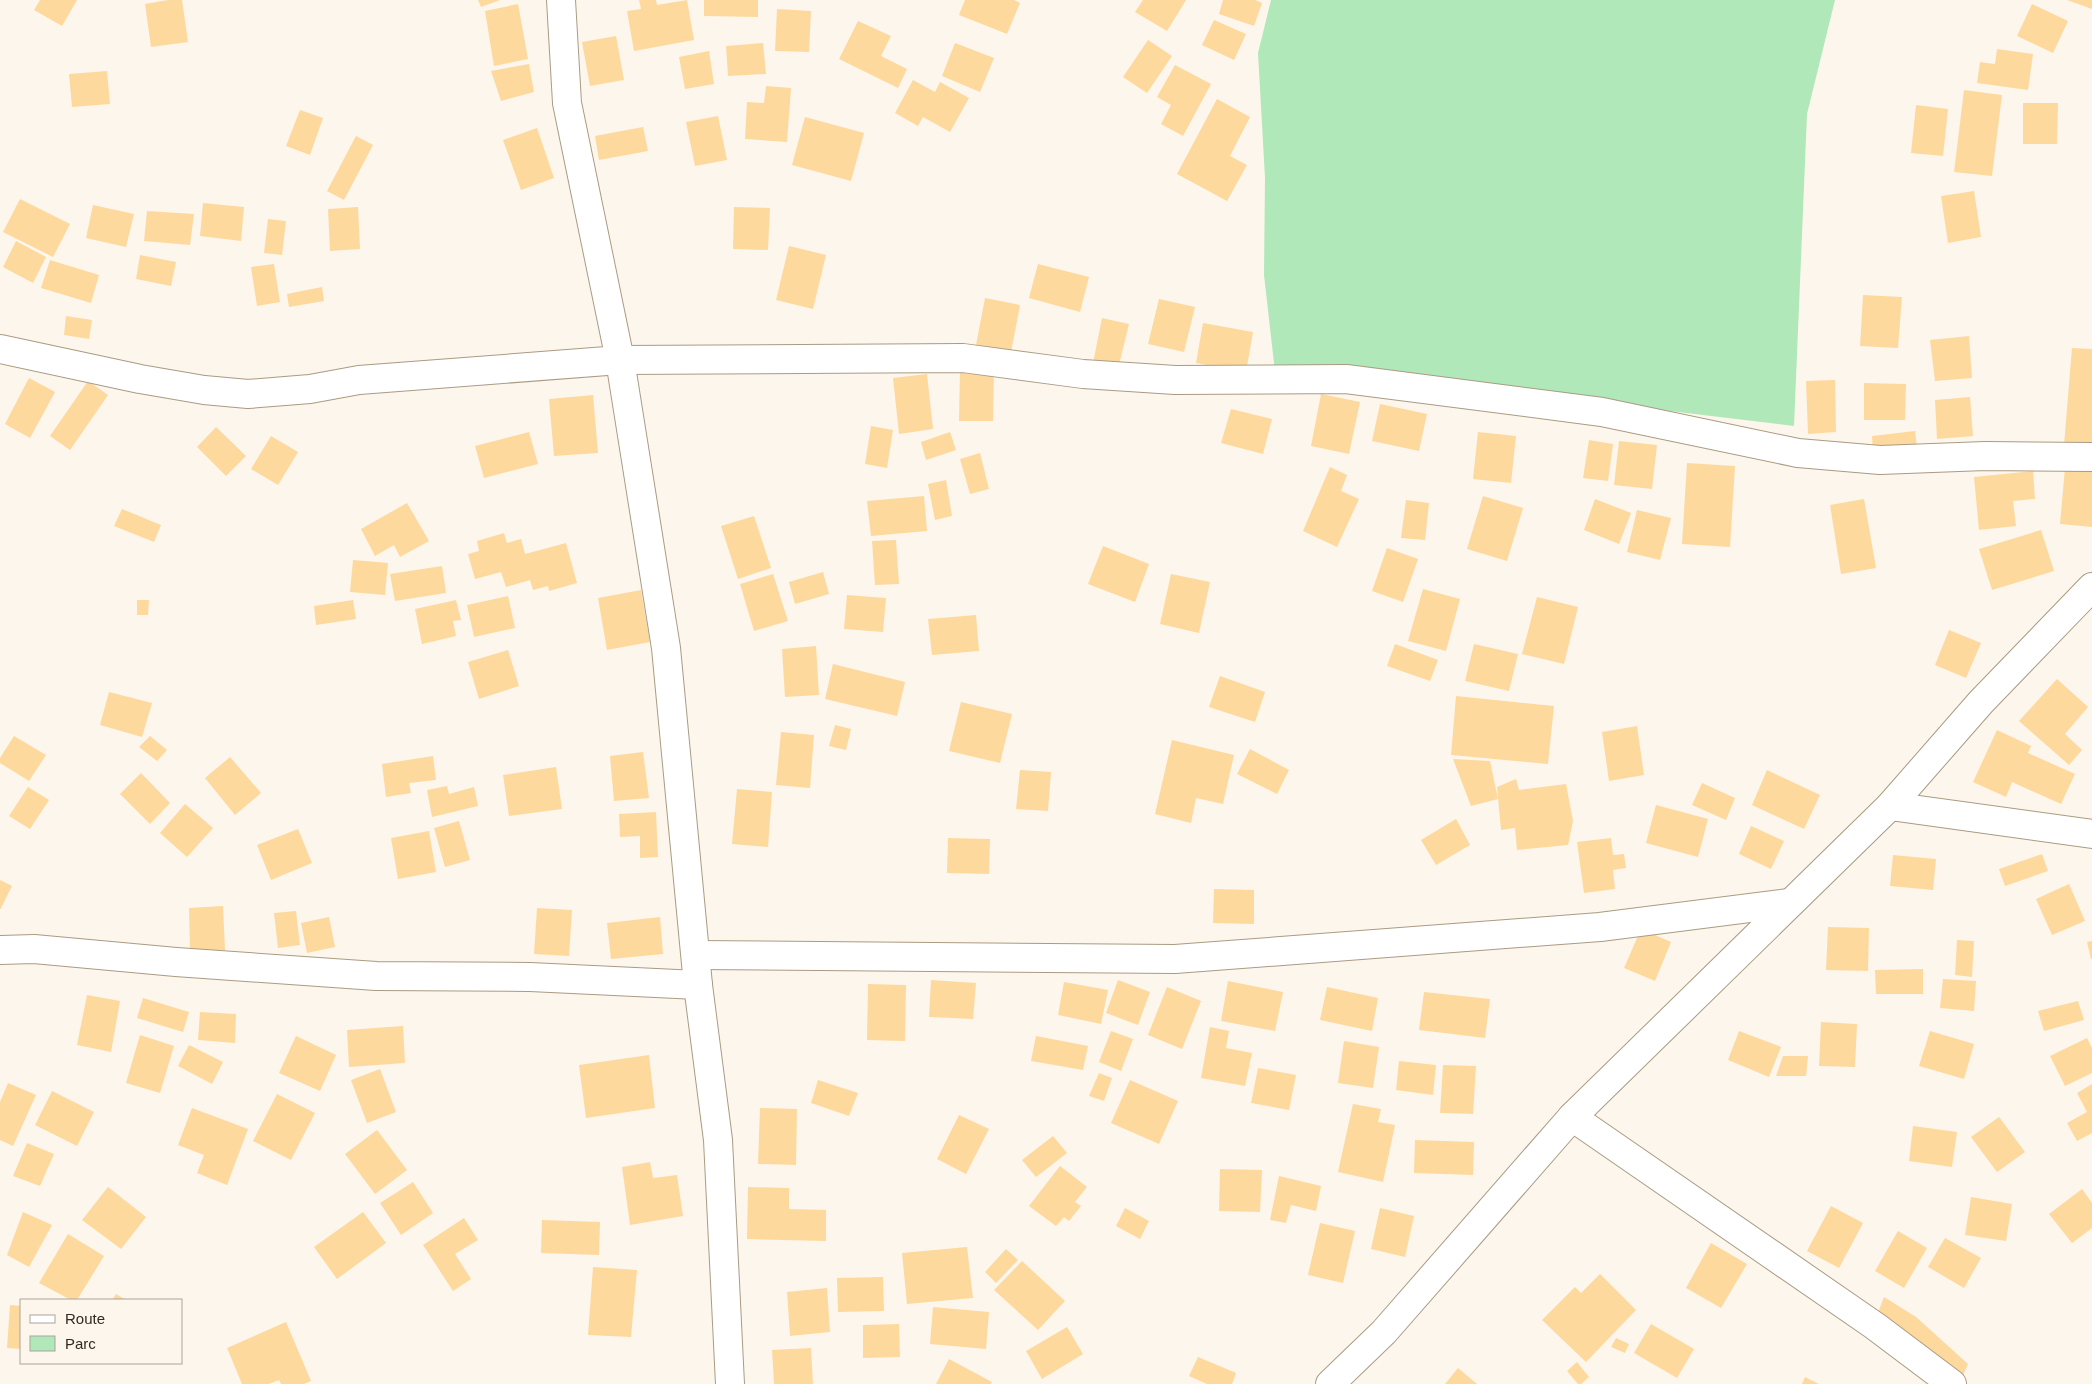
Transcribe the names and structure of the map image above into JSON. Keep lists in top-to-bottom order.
{
  "legend": ["Route", "Parc"]
}
